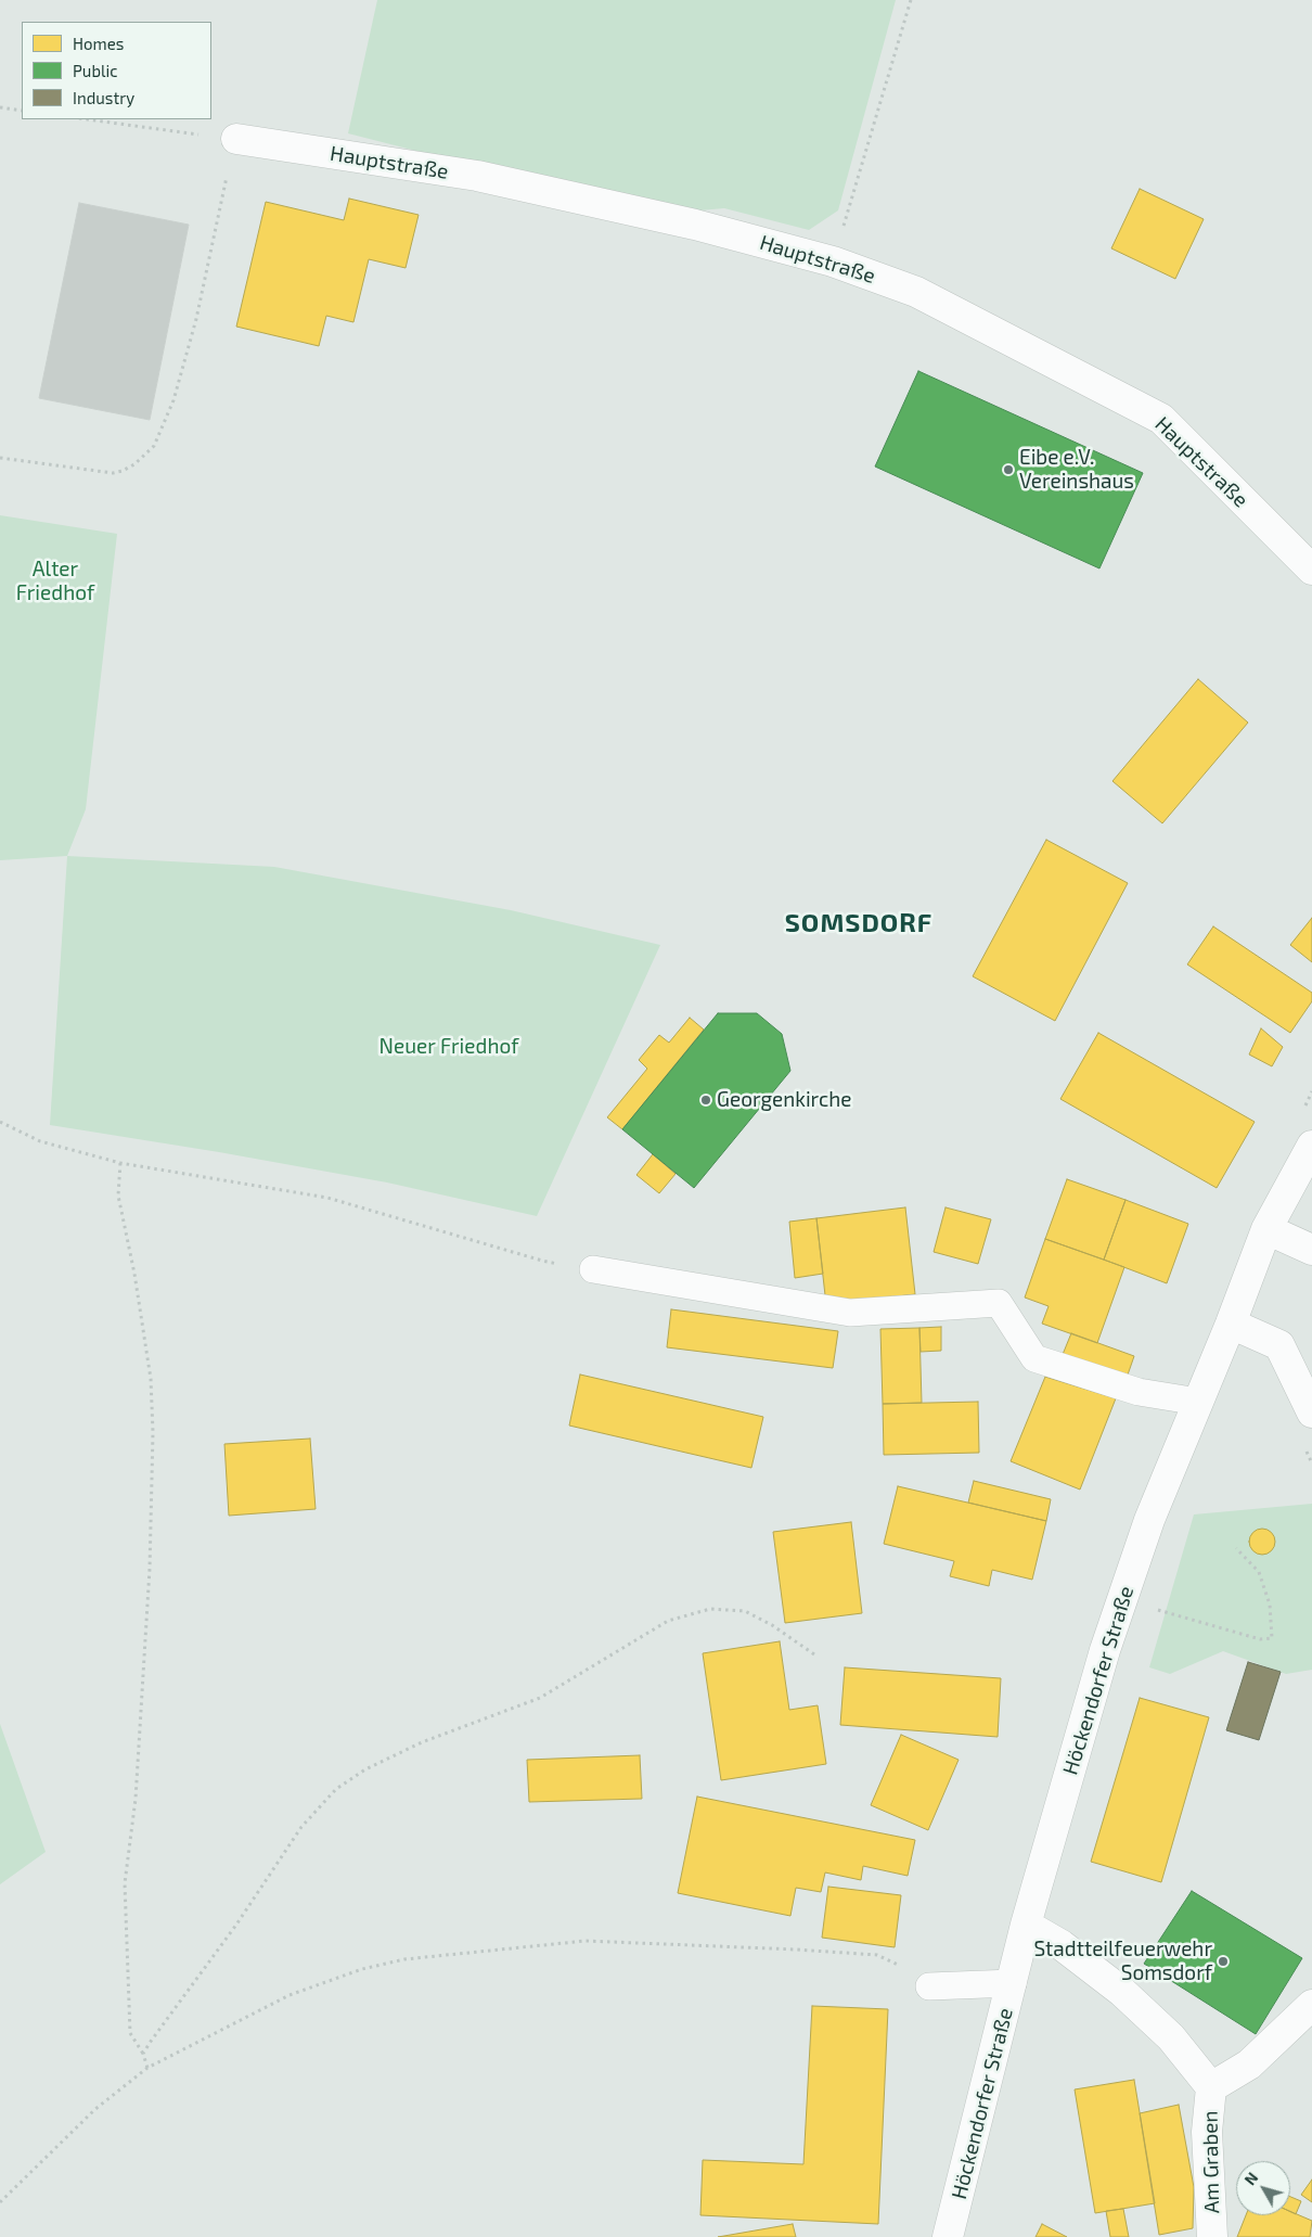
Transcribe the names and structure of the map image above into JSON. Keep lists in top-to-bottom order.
{
  "streets": {
    "street": ["Hauptstraße", "Höckendorfer Straße", "Am Graben"]
  },
  "crossings": [
    ["Höckendorfer Straße", "Am Graben"]
  ],
  "districts": ["SOMSDORF"],
  "parks": ["Alter Friedhof", "Neuer Friedhof"],
  "places": ["Eibe e.V. Vereinshaus", "Georgenkirche", "Stadtteilfeuerwehr Somsdorf"],
  "legend": ["Homes", "Public", "Industry"],
  "north": "top left"
}
